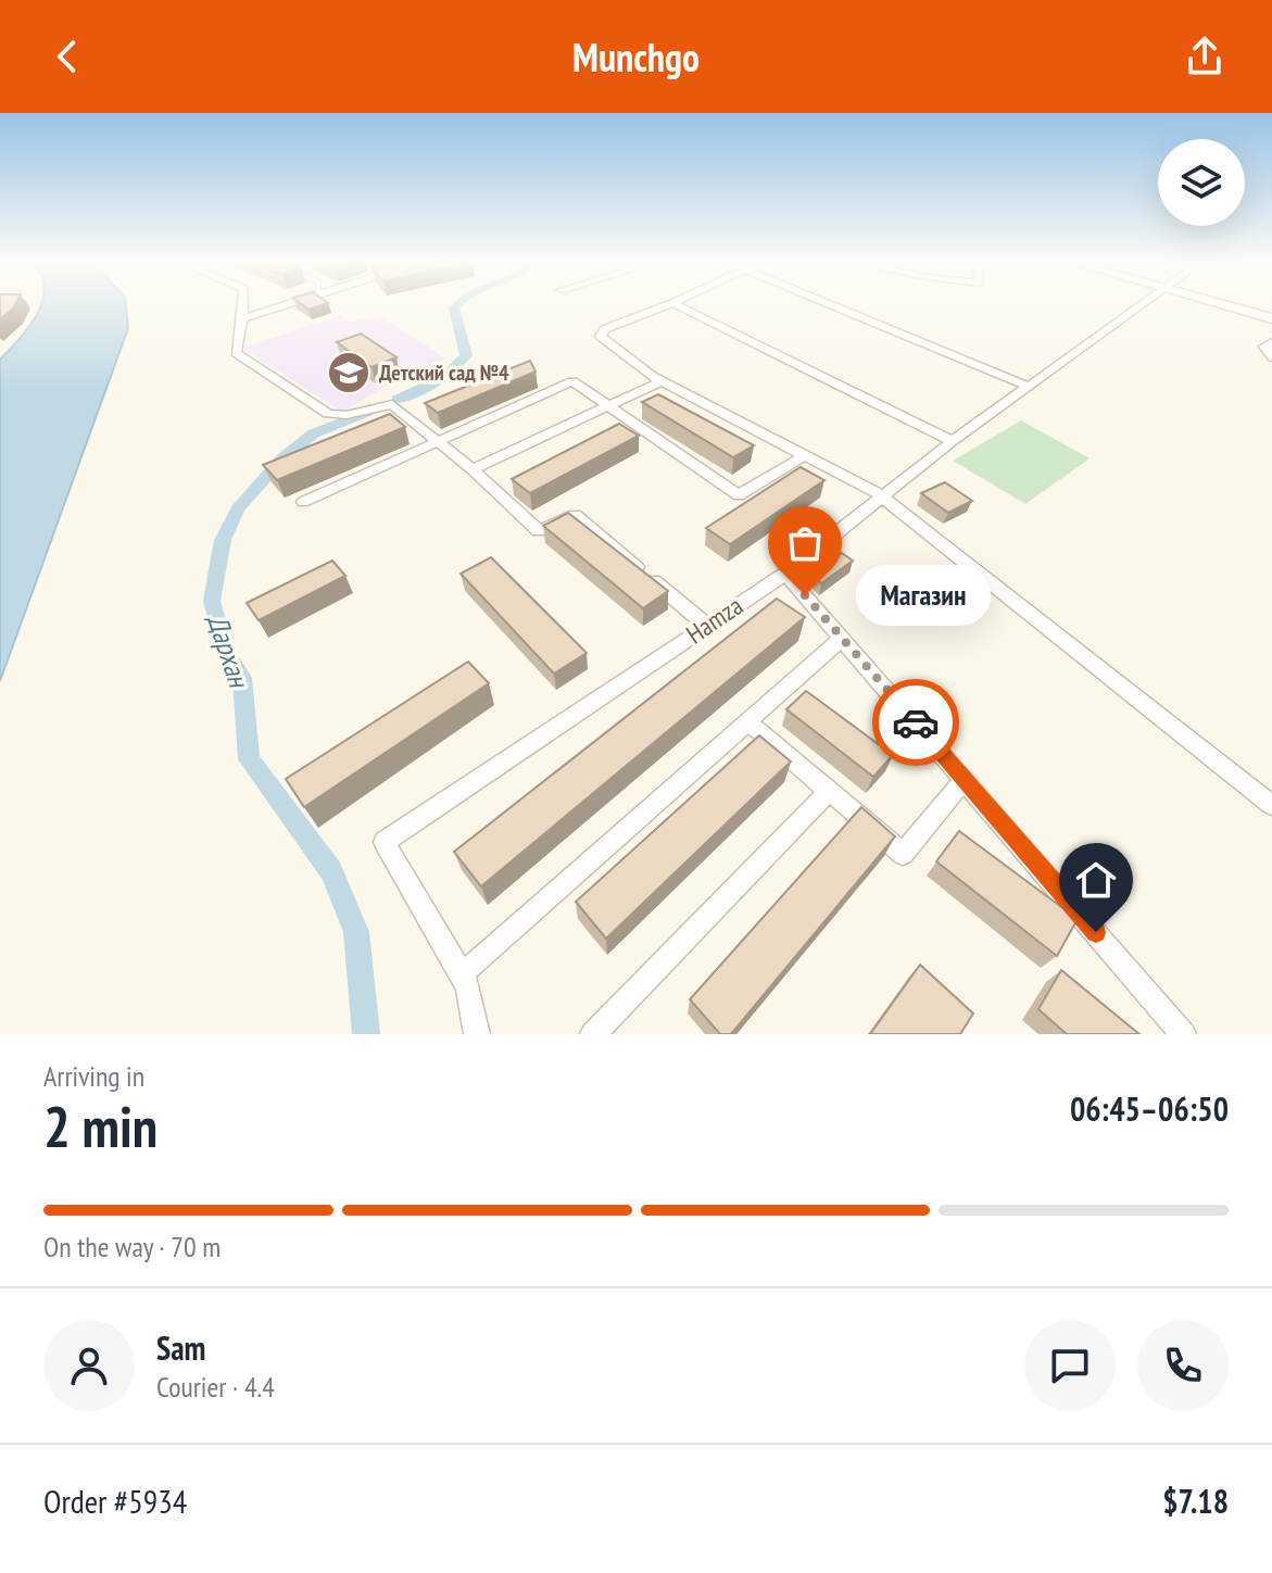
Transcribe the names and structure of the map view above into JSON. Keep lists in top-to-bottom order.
{
  "streets": {
    "street": ["Hamza"]
  },
  "water": ["Дархан"],
  "places": {
    "school or university": ["Детский сад №4"],
    "other": ["Магазин"]
  },
  "page": {
    "header": "Munchgo",
    "bubble": "Магазин",
    "heading": ["2 min", "Arriving in", "06:45–06:50"],
    "panel": [
      "Sam",
      "Courier · 4.4",
      "Order #5934",
      "$7.18"
    ],
    "bar": "On the way · 70 m"
  }
}
